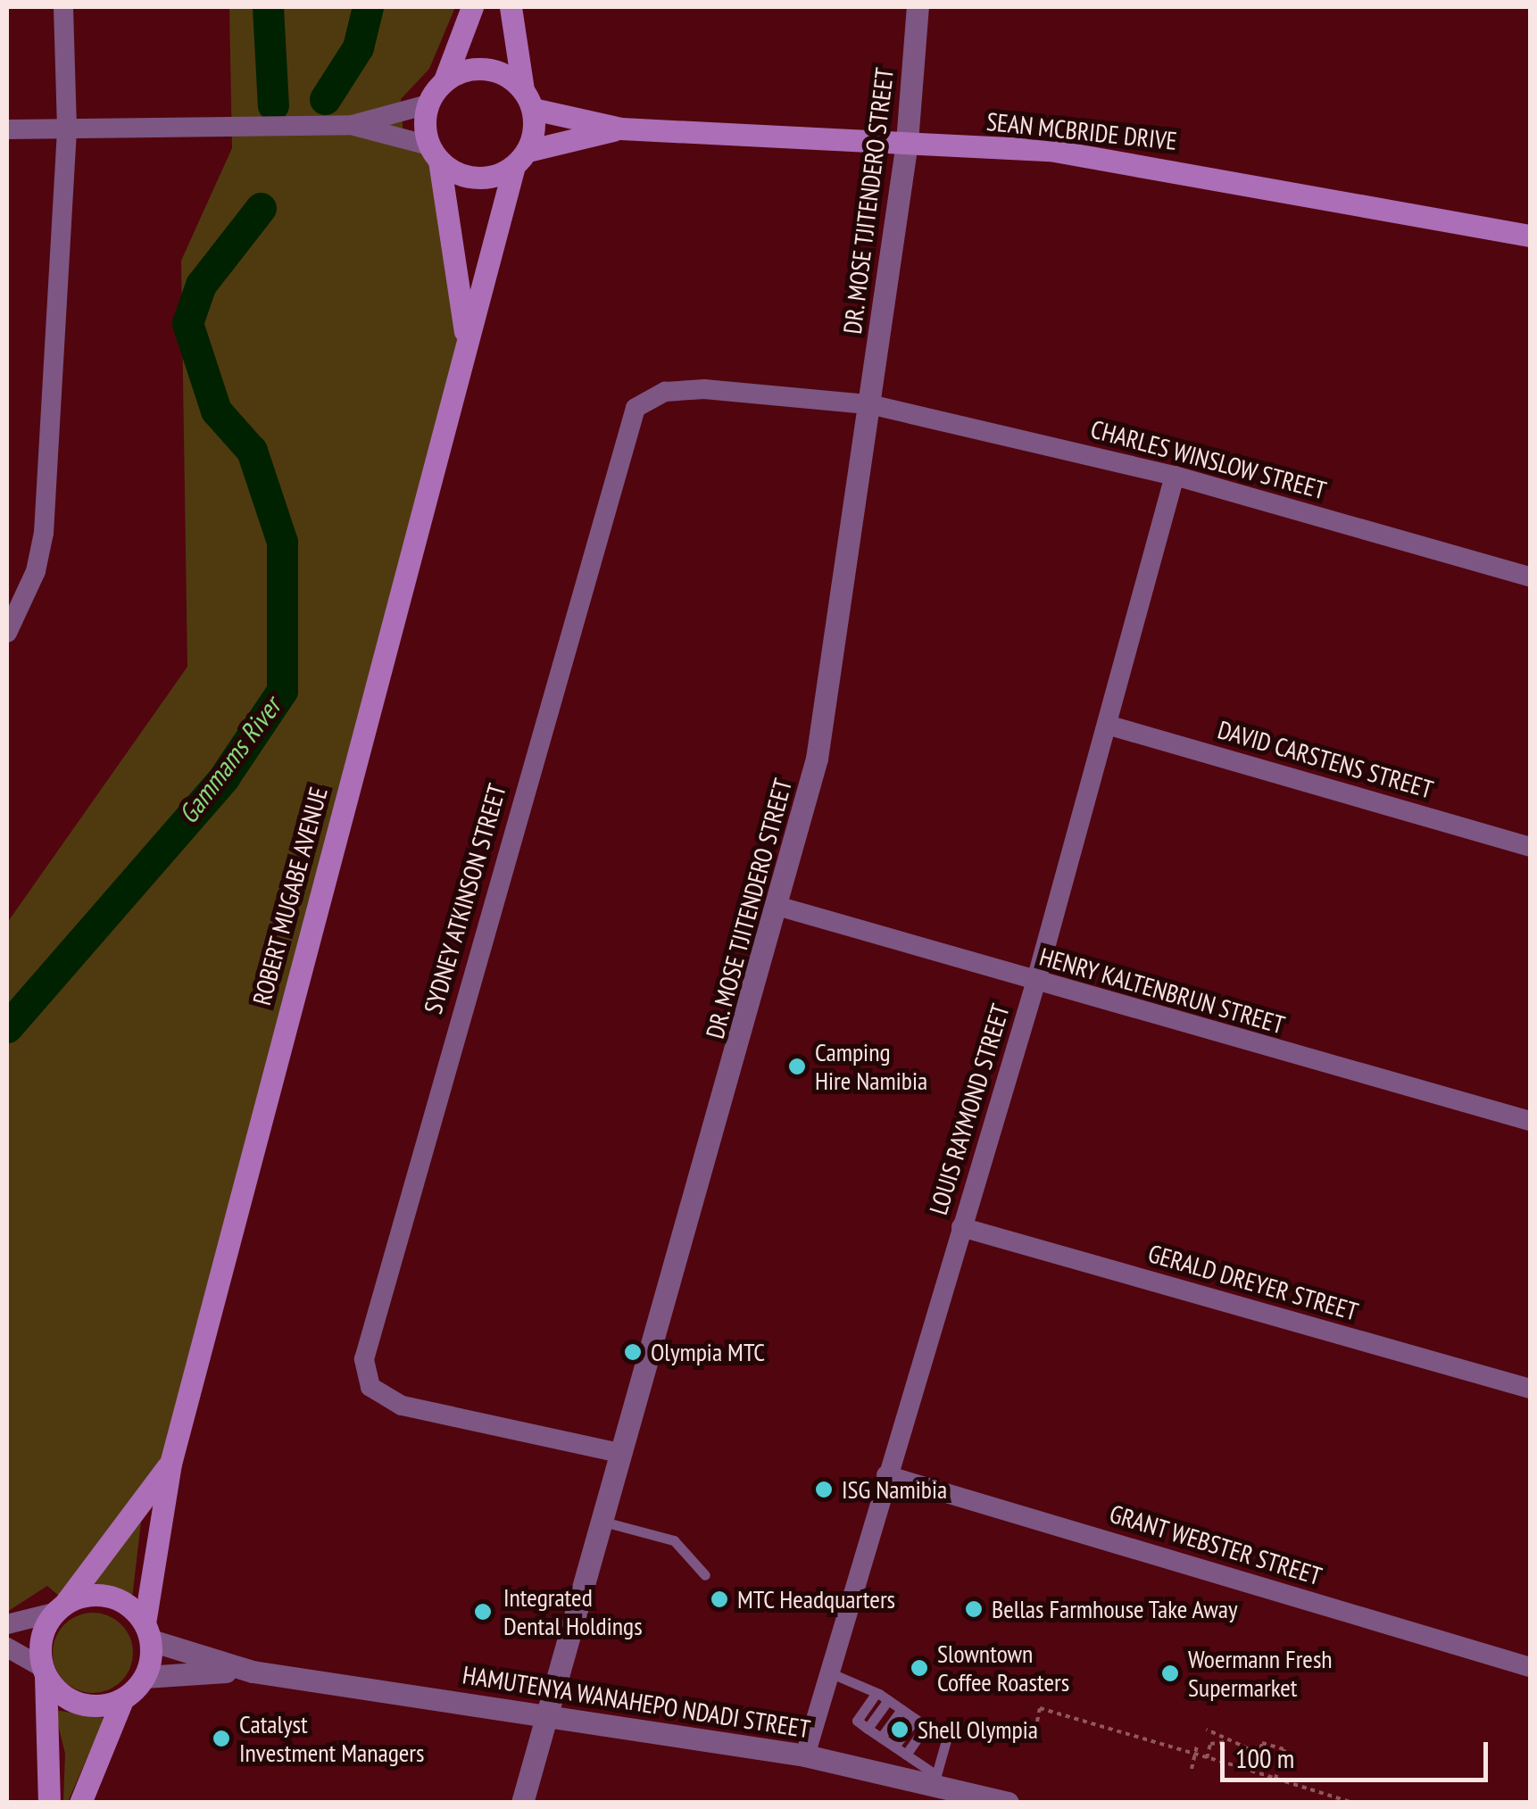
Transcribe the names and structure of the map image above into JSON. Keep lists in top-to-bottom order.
{
  "streets": {
    "main road": ["SEAN MCBRIDE DRIVE", "ROBERT MUGABE AVENUE"],
    "street": [
      "DR. MOSE TJITENDERO STREET",
      "CHARLES WINSLOW STREET",
      "DAVID CARSTENS STREET",
      "SYDNEY ATKINSON STREET",
      "HENRY KALTENBRUN STREET",
      "LOUIS RAYMOND STREET",
      "GERALD DREYER STREET",
      "GRANT WEBSTER STREET",
      "HAMUTENYA WANAHEPO NDADI STREET"
    ]
  },
  "crossings": [
    ["SEAN MCBRIDE DRIVE", "DR. MOSE TJITENDERO STREET"],
    ["SEAN MCBRIDE DRIVE", "ROBERT MUGABE AVENUE"],
    ["DR. MOSE TJITENDERO STREET", "CHARLES WINSLOW STREET"],
    ["DR. MOSE TJITENDERO STREET", "SYDNEY ATKINSON STREET"],
    ["DR. MOSE TJITENDERO STREET", "HENRY KALTENBRUN STREET"],
    ["DR. MOSE TJITENDERO STREET", "HAMUTENYA WANAHEPO NDADI STREET"],
    ["CHARLES WINSLOW STREET", "SYDNEY ATKINSON STREET"],
    ["CHARLES WINSLOW STREET", "LOUIS RAYMOND STREET"],
    ["DAVID CARSTENS STREET", "LOUIS RAYMOND STREET"],
    ["ROBERT MUGABE AVENUE", "HAMUTENYA WANAHEPO NDADI STREET"],
    ["HENRY KALTENBRUN STREET", "LOUIS RAYMOND STREET"],
    ["LOUIS RAYMOND STREET", "GERALD DREYER STREET"],
    ["LOUIS RAYMOND STREET", "GRANT WEBSTER STREET"],
    ["LOUIS RAYMOND STREET", "HAMUTENYA WANAHEPO NDADI STREET"]
  ],
  "water": ["Gammams River"],
  "places": [
    "Camping Hire Namibia",
    "Olympia MTC",
    "ISG Namibia",
    "MTC Headquarters",
    "Bellas Farmhouse Take Away",
    "Integrated Dental Holdings",
    "Slowntown Coffee Roasters",
    "Woermann Fresh Supermarket",
    "Shell Olympia",
    "Catalyst Investment Managers"
  ],
  "scale_bar": "100 m"
}
